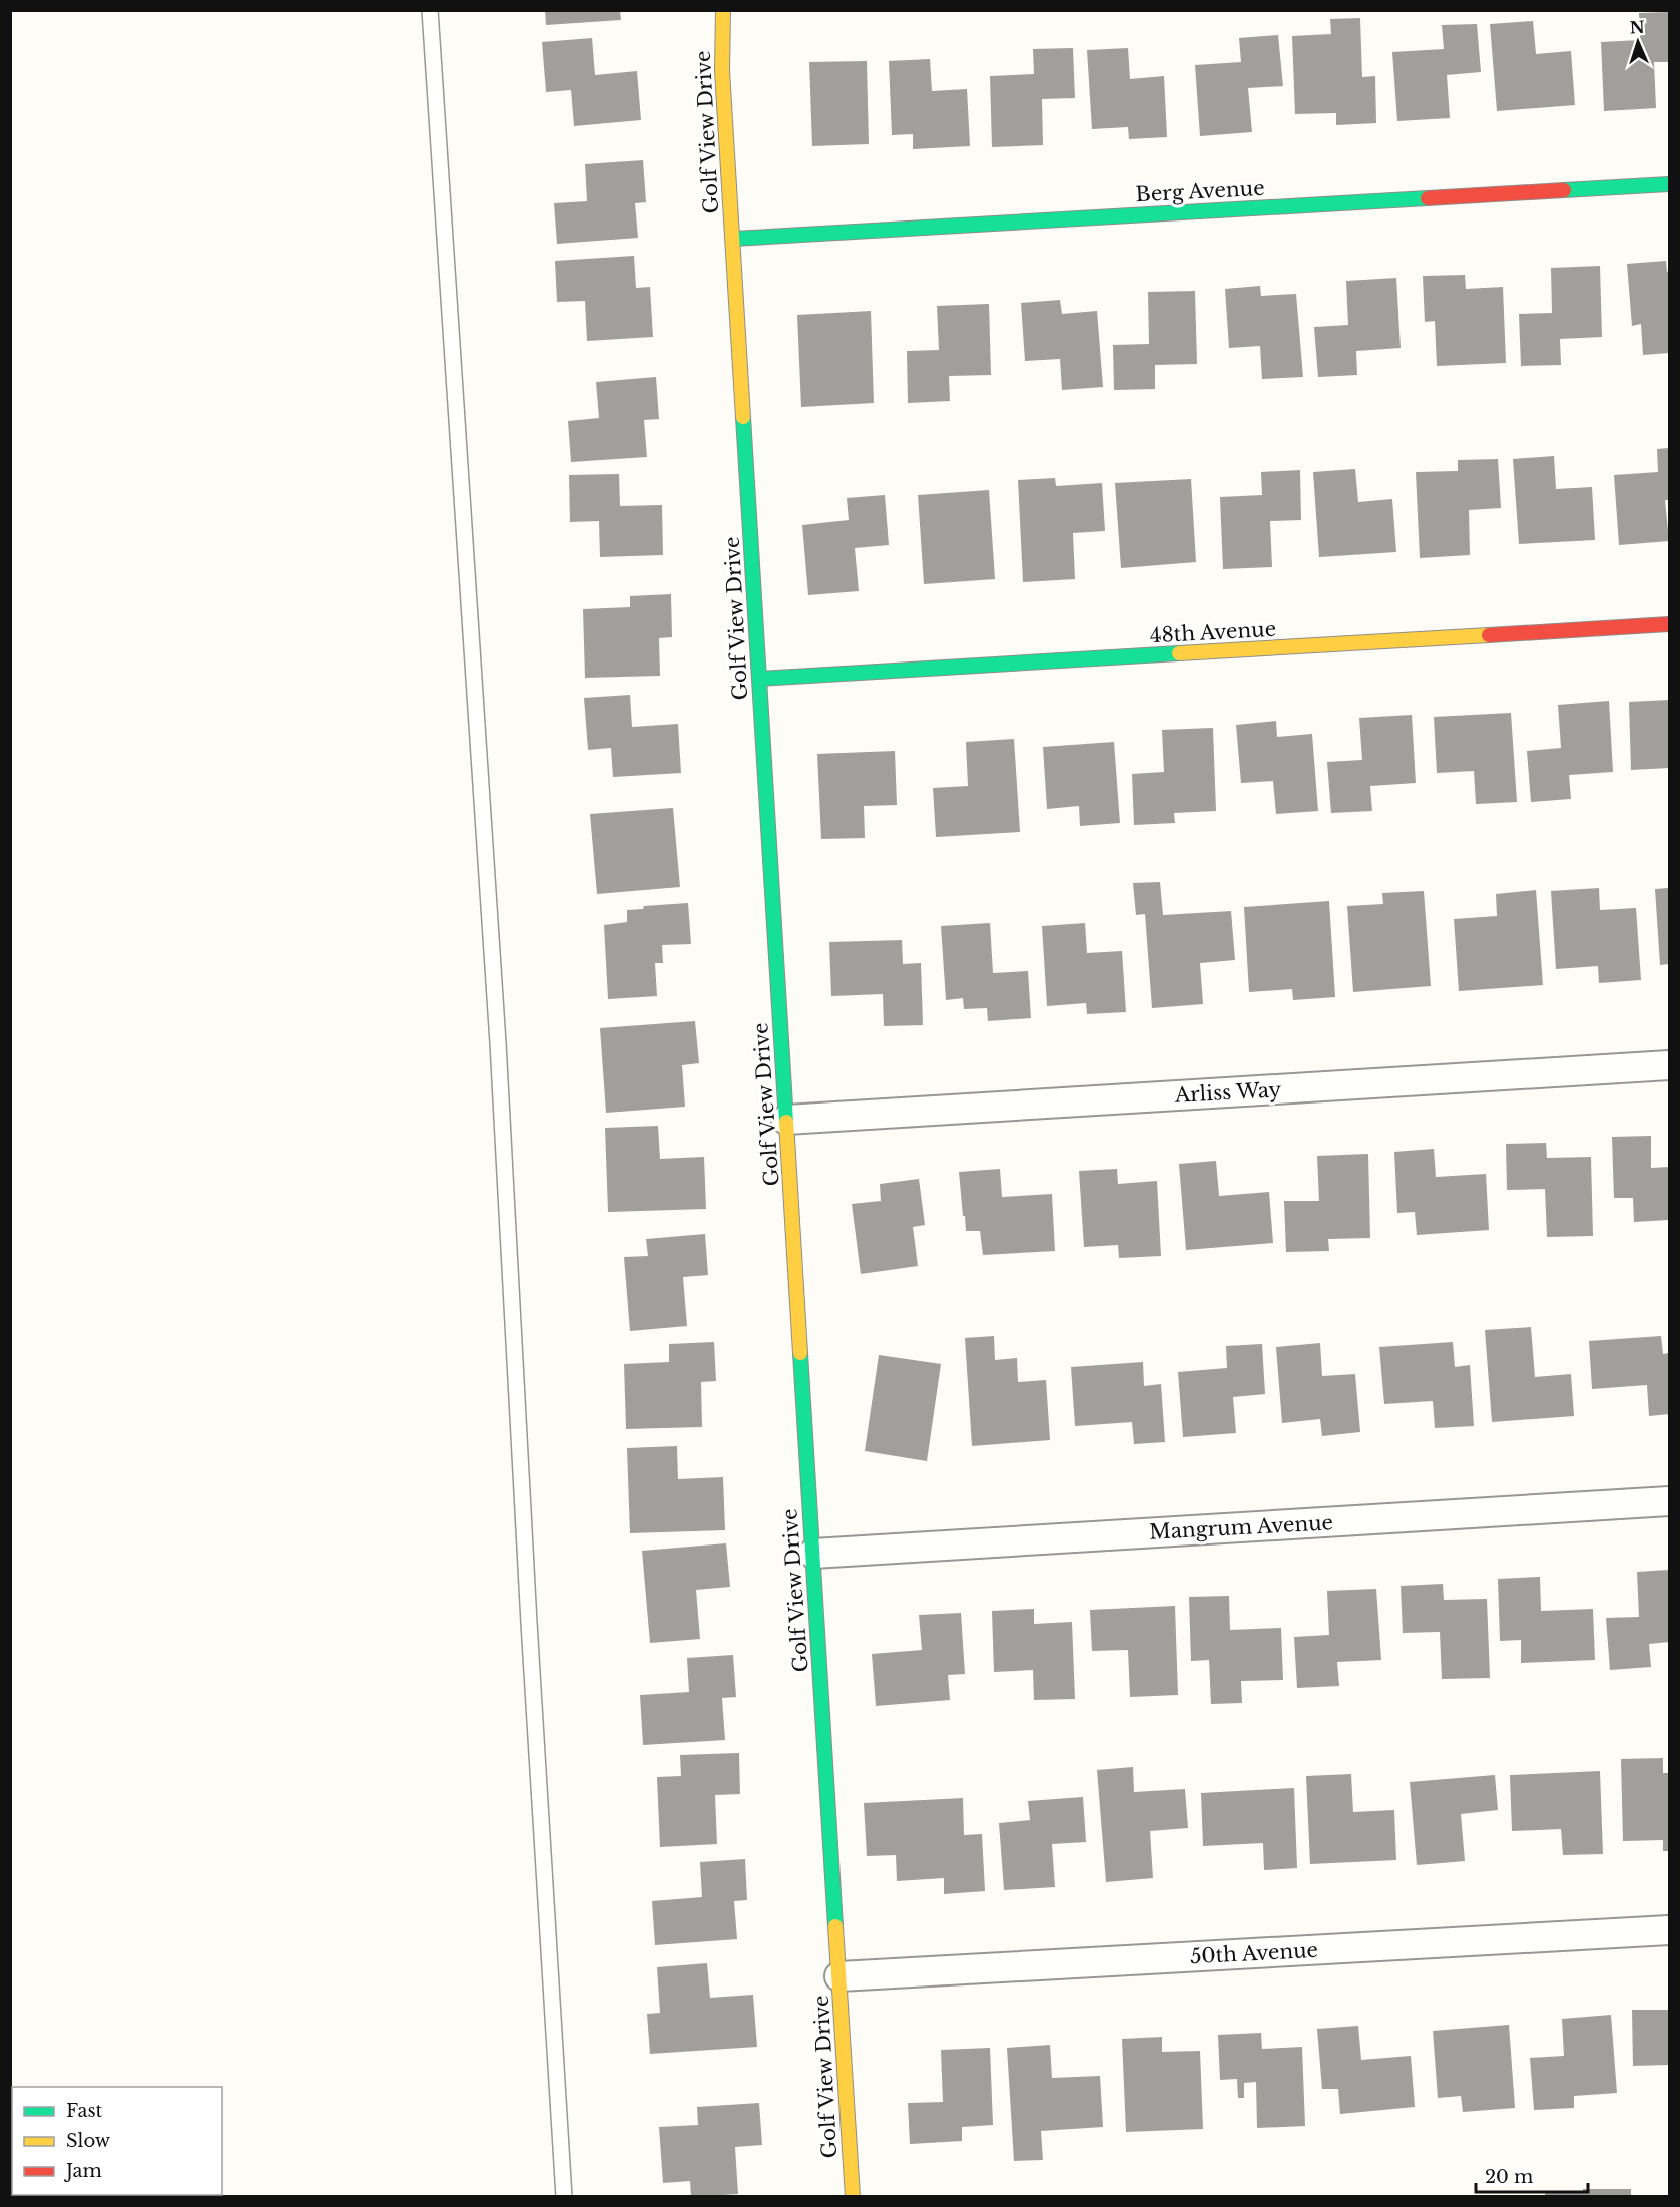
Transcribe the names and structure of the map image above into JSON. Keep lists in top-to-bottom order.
{
  "streets": {
    "street": [
      "Golf View Drive",
      "Berg Avenue",
      "48th Avenue",
      "Arliss Way",
      "Mangrum Avenue",
      "50th Avenue"
    ]
  },
  "crossings": [
    ["Golf View Drive", "Berg Avenue"],
    ["Golf View Drive", "48th Avenue"],
    ["Golf View Drive", "Arliss Way"],
    ["Golf View Drive", "Mangrum Avenue"],
    ["Golf View Drive", "50th Avenue"]
  ],
  "legend": ["Fast", "Slow", "Jam"],
  "scale_bar": "20 m",
  "north": "top"
}
